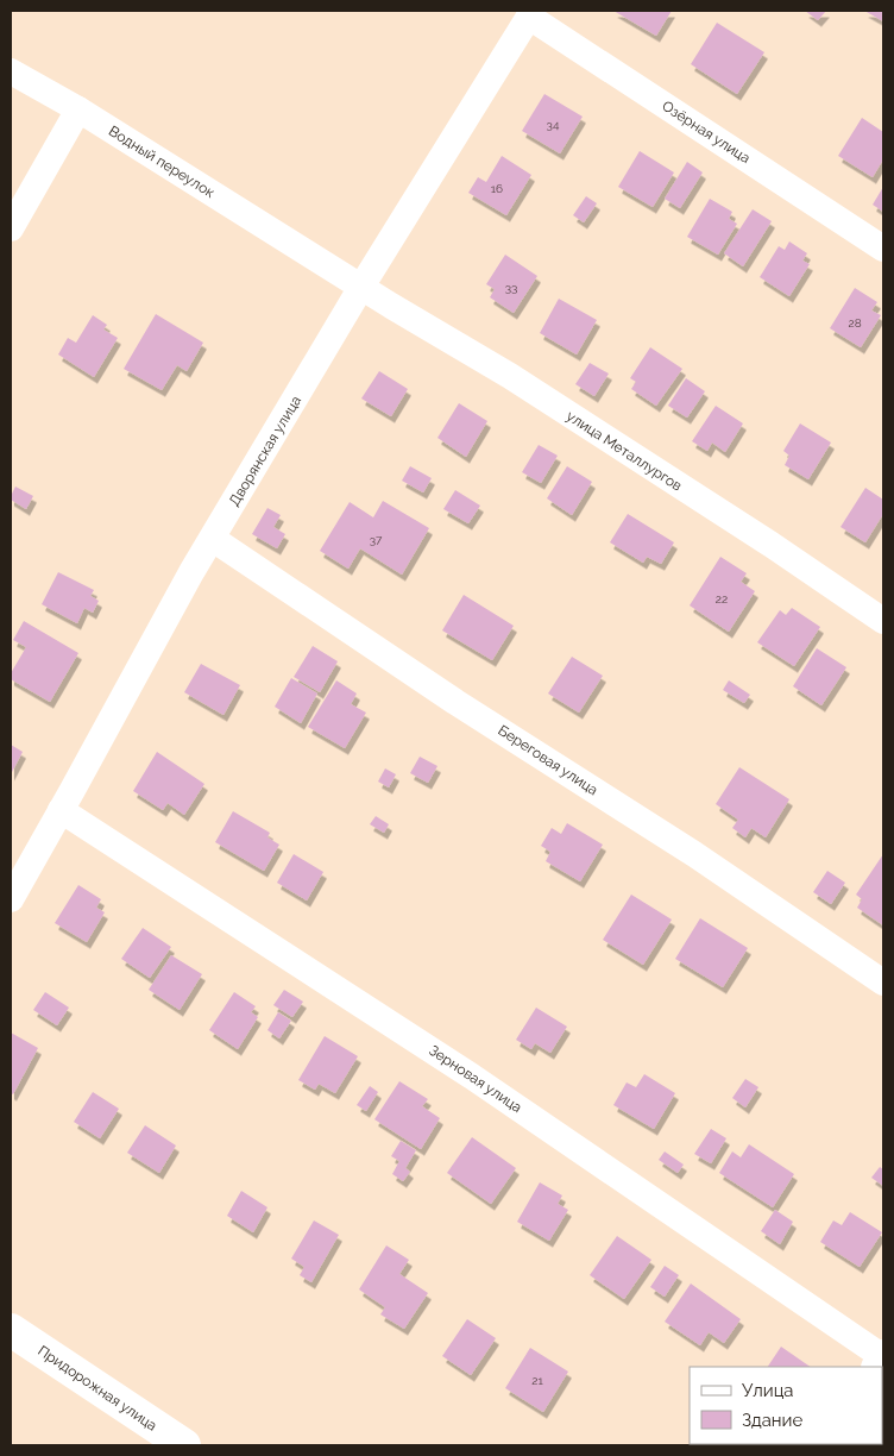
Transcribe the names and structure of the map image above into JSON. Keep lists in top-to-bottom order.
{
  "streets": {
    "street": [
      "Озёрная улица",
      "Водный переулок",
      "Дворянская улица",
      "улица Металлургов",
      "Береговая улица",
      "Зерновая улица",
      "Придорожная улица"
    ]
  },
  "crossings": [
    ["Озёрная улица", "Дворянская улица"],
    ["Водный переулок", "Дворянская улица"],
    ["Водный переулок", "улица Металлургов"],
    ["Дворянская улица", "улица Металлургов"],
    ["Дворянская улица", "Береговая улица"],
    ["Дворянская улица", "Зерновая улица"]
  ],
  "house_numbers": [
    "34",
    "16",
    "33",
    "28",
    "37",
    "22",
    "21"
  ],
  "legend": ["Улица", "Здание"]
}
